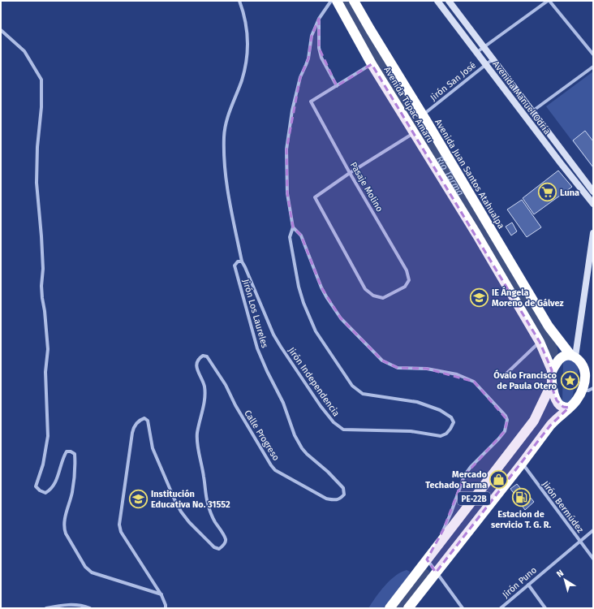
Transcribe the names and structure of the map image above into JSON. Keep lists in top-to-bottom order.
{
  "streets": {
    "highway": ["Avenida Túpac Amaru", "Avenida Juan Santos Atahualpa", "PE-22B"],
    "main road": ["Avenida Manuel Odría"],
    "street": [
      "Jirón San José",
      "Pasaje Molino",
      "Jirón Los Laureles",
      "Jirón Independencia",
      "Calle Progreso",
      "Jirón Bermúdez",
      "Jirón Puno"
    ]
  },
  "crossings": [
    ["Jirón San José", "Avenida Manuel Odría"],
    ["Jirón San José", "Avenida Juan Santos Atahualpa"],
    ["Avenida Túpac Amaru", "Avenida Juan Santos Atahualpa"],
    ["Avenida Túpac Amaru", "PE-22B"],
    ["Avenida Juan Santos Atahualpa", "PE-22B"],
    ["Jirón Los Laureles", "Jirón Independencia"],
    ["Jirón Los Laureles", "Calle Progreso"],
    ["PE-22B", "Jirón Bermúdez"],
    ["Jirón Bermúdez", "Jirón Puno"]
  ],
  "water": ["Río Tarma"],
  "places": {
    "supermarket": ["Luna"],
    "school or university": ["IE Ángela Moreno de Gálvez", "Institución Educativa No. 31552"],
    "place": ["Óvalo Francisco de Paula Otero"],
    "shop": ["Mercado Techado Tarma"],
    "fuel station": ["Estacion de servicio T. G. R."]
  },
  "north": "top left"
}
